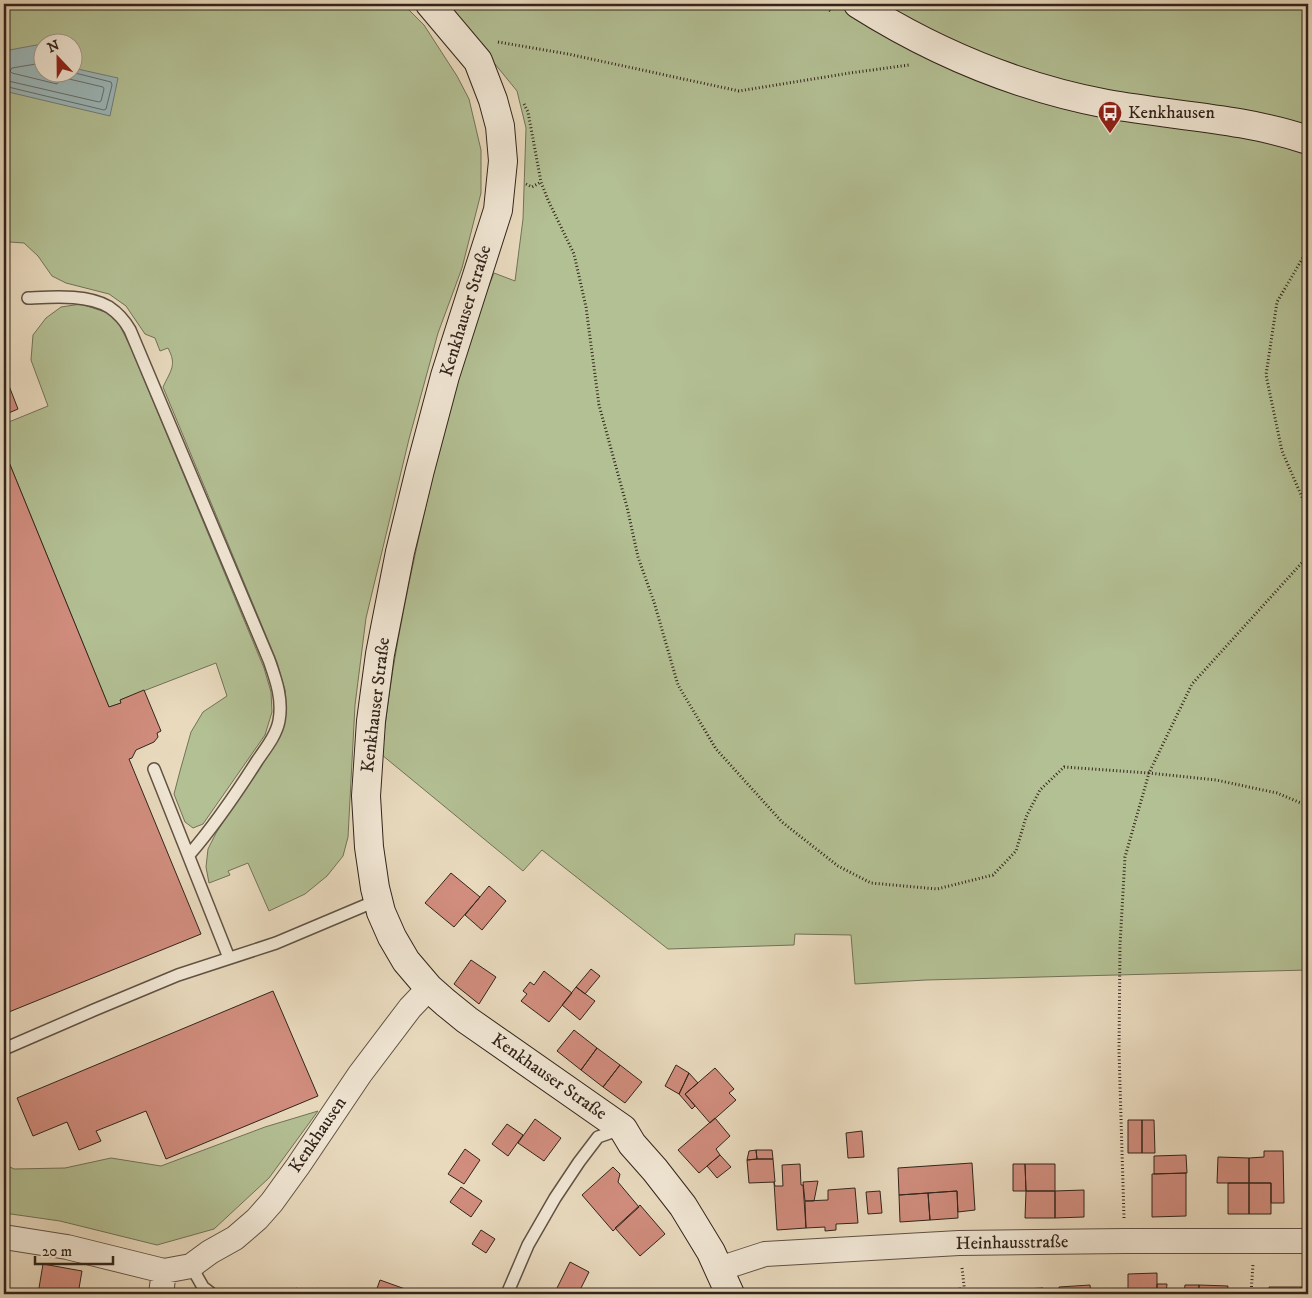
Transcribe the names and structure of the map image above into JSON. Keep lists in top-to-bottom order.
{
  "streets": {
    "street": ["Kenkhauser Straße", "Kenkhausen", "Heinhausstraße"]
  },
  "crossings": [
    ["Kenkhauser Straße", "Kenkhausen"],
    ["Kenkhauser Straße", "Heinhausstraße"]
  ],
  "places": {
    "bus stop": ["Kenkhausen"]
  },
  "scale_bar": "20 m",
  "north": "top"
}
